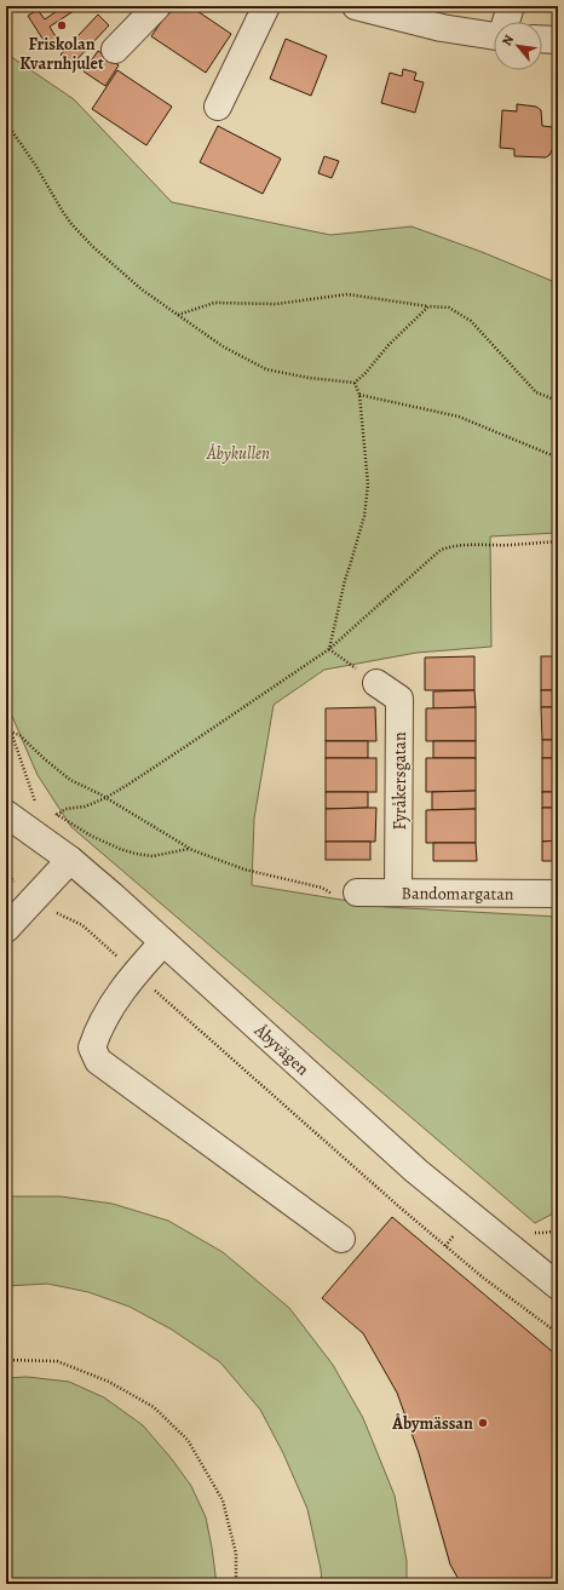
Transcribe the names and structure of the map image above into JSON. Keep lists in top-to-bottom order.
{
  "streets": {
    "street": ["Fyråkersgatan", "Bandomargatan", "Åbyvägen"]
  },
  "crossings": [
    ["Fyråkersgatan", "Bandomargatan"]
  ],
  "parks": ["Åbykullen"],
  "places": ["Friskolan Kvarnhjulet", "Åbymässan"],
  "north": "top left"
}
